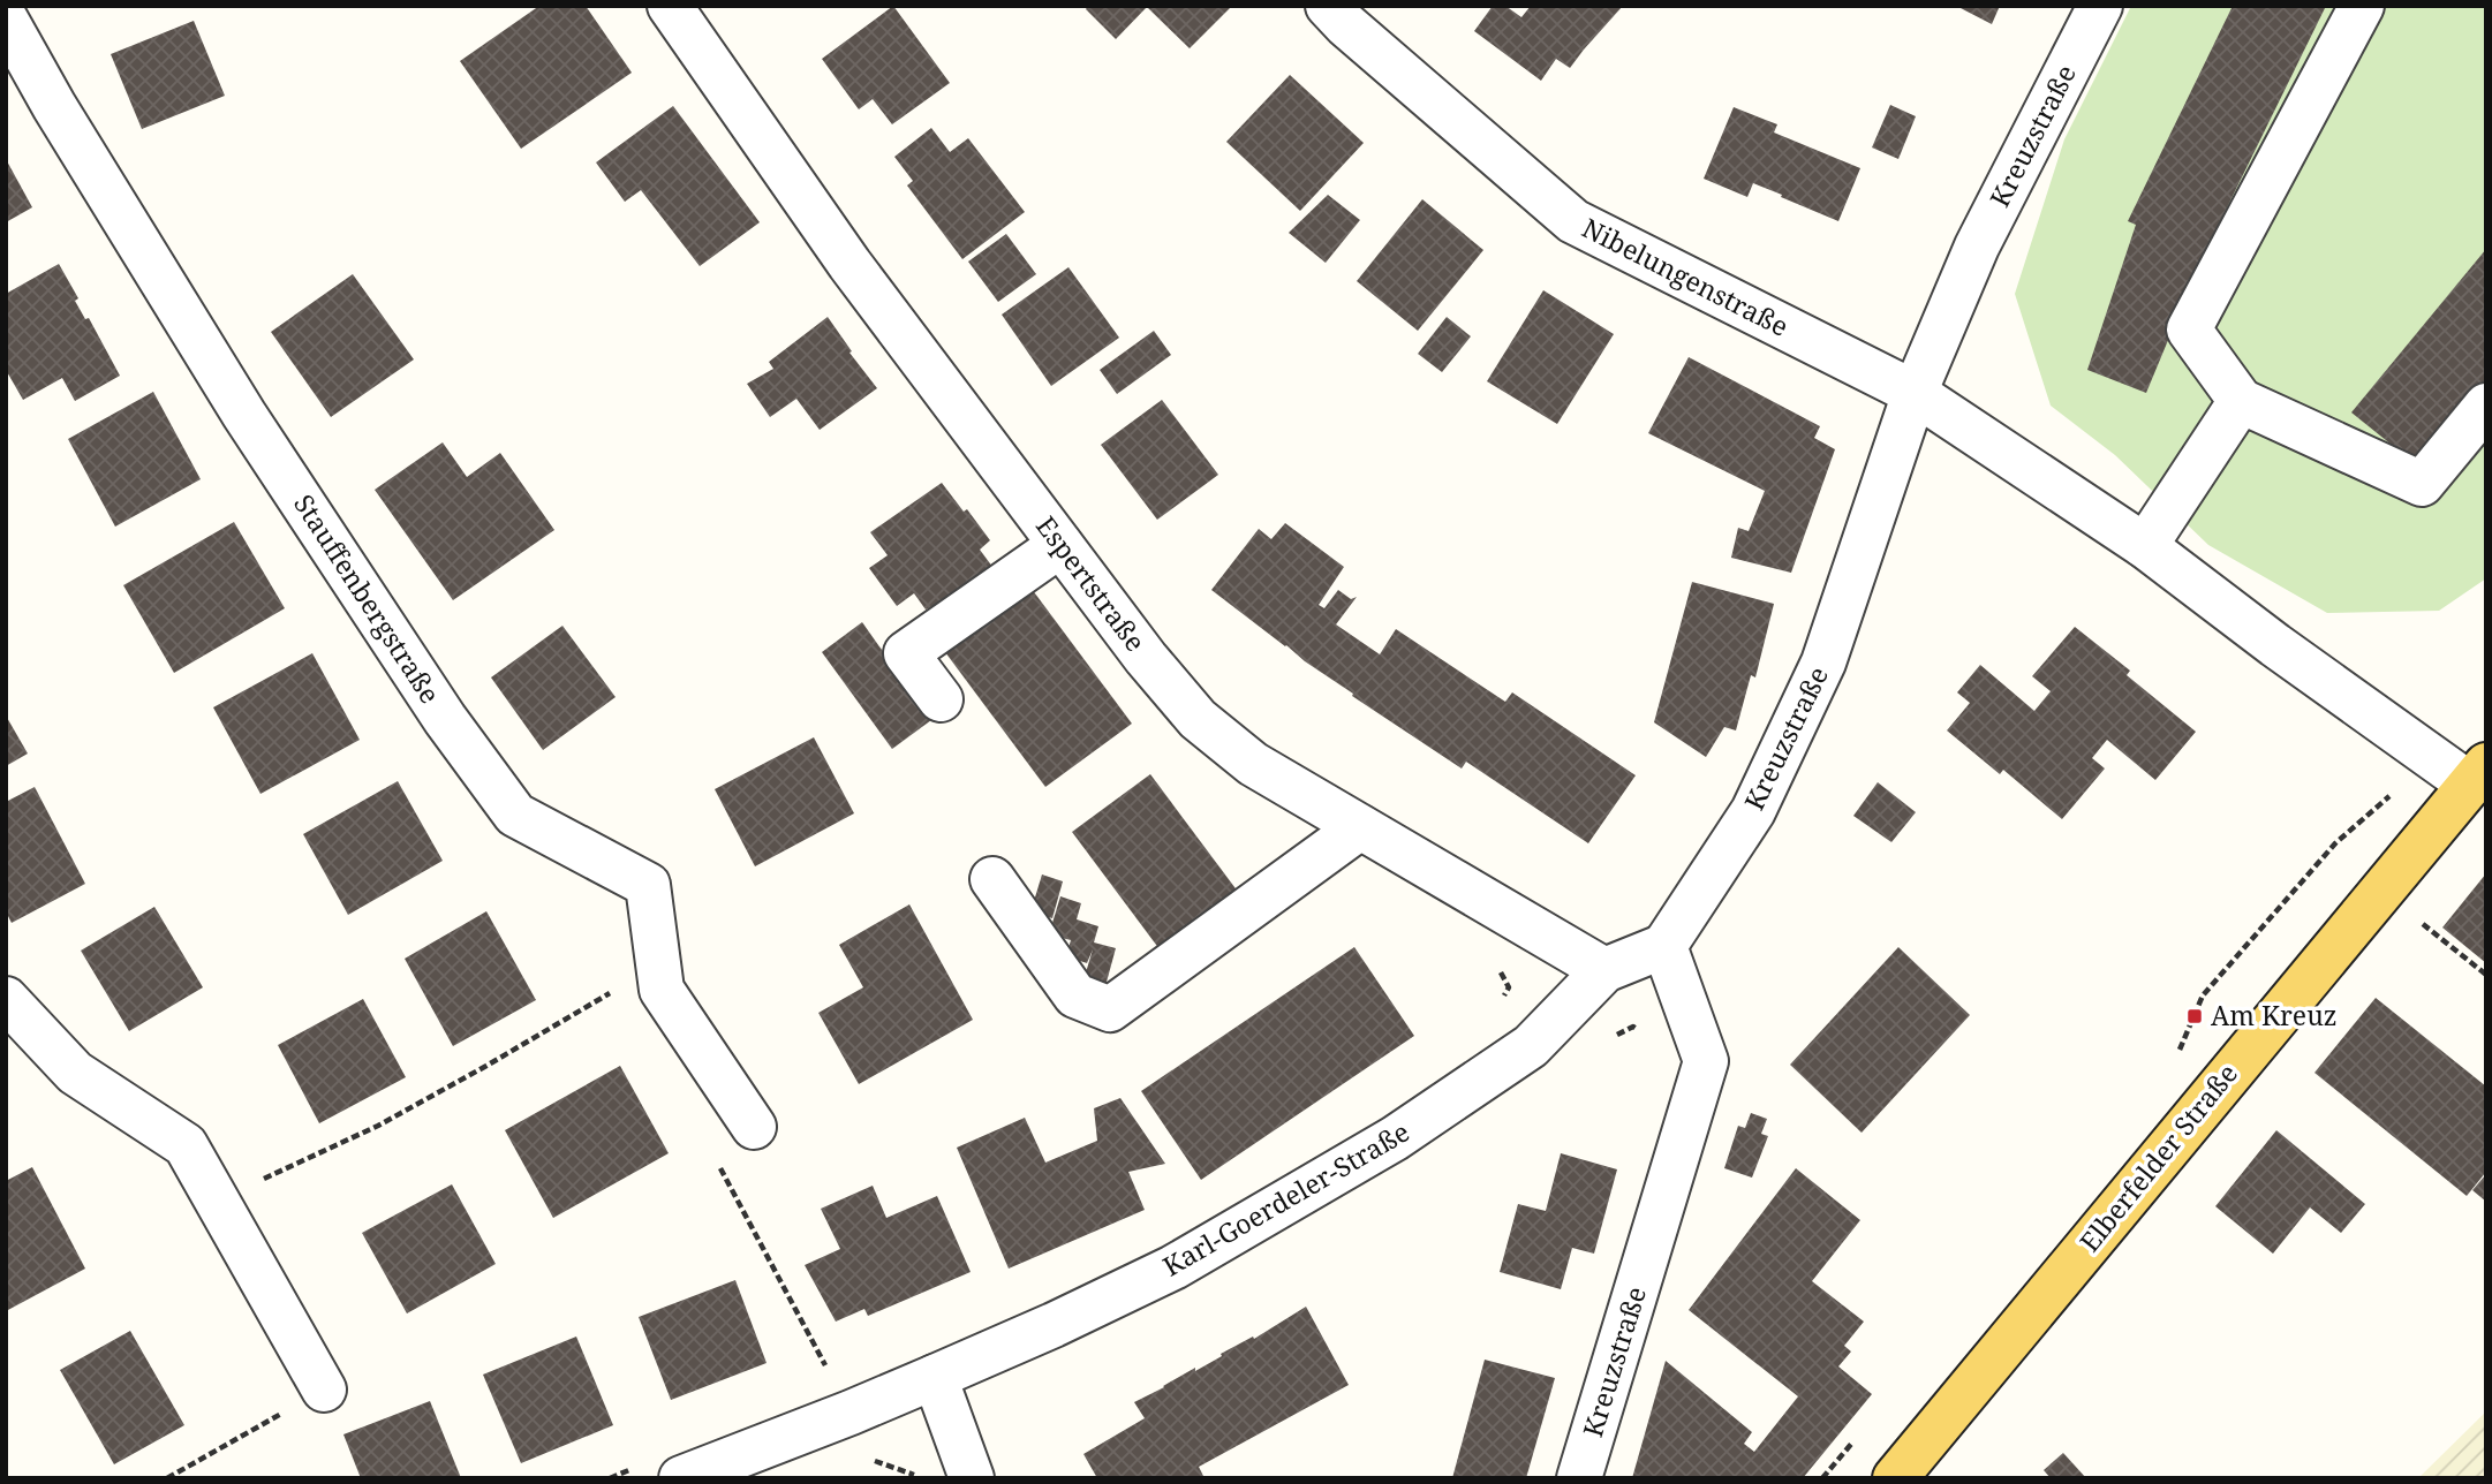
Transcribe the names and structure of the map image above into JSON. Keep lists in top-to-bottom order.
{
  "streets": {
    "main road": ["Elberfelder Straße"],
    "street": [
      "Kreuzstraße",
      "Nibelungenstraße",
      "Espertstraße",
      "Stauffenbergstraße",
      "Karl-Goerdeler-Straße"
    ]
  },
  "crossings": [
    ["Kreuzstraße", "Nibelungenstraße"],
    ["Espertstraße", "Karl-Goerdeler-Straße"]
  ],
  "places": {
    "transit": ["Am Kreuz"]
  }
}
